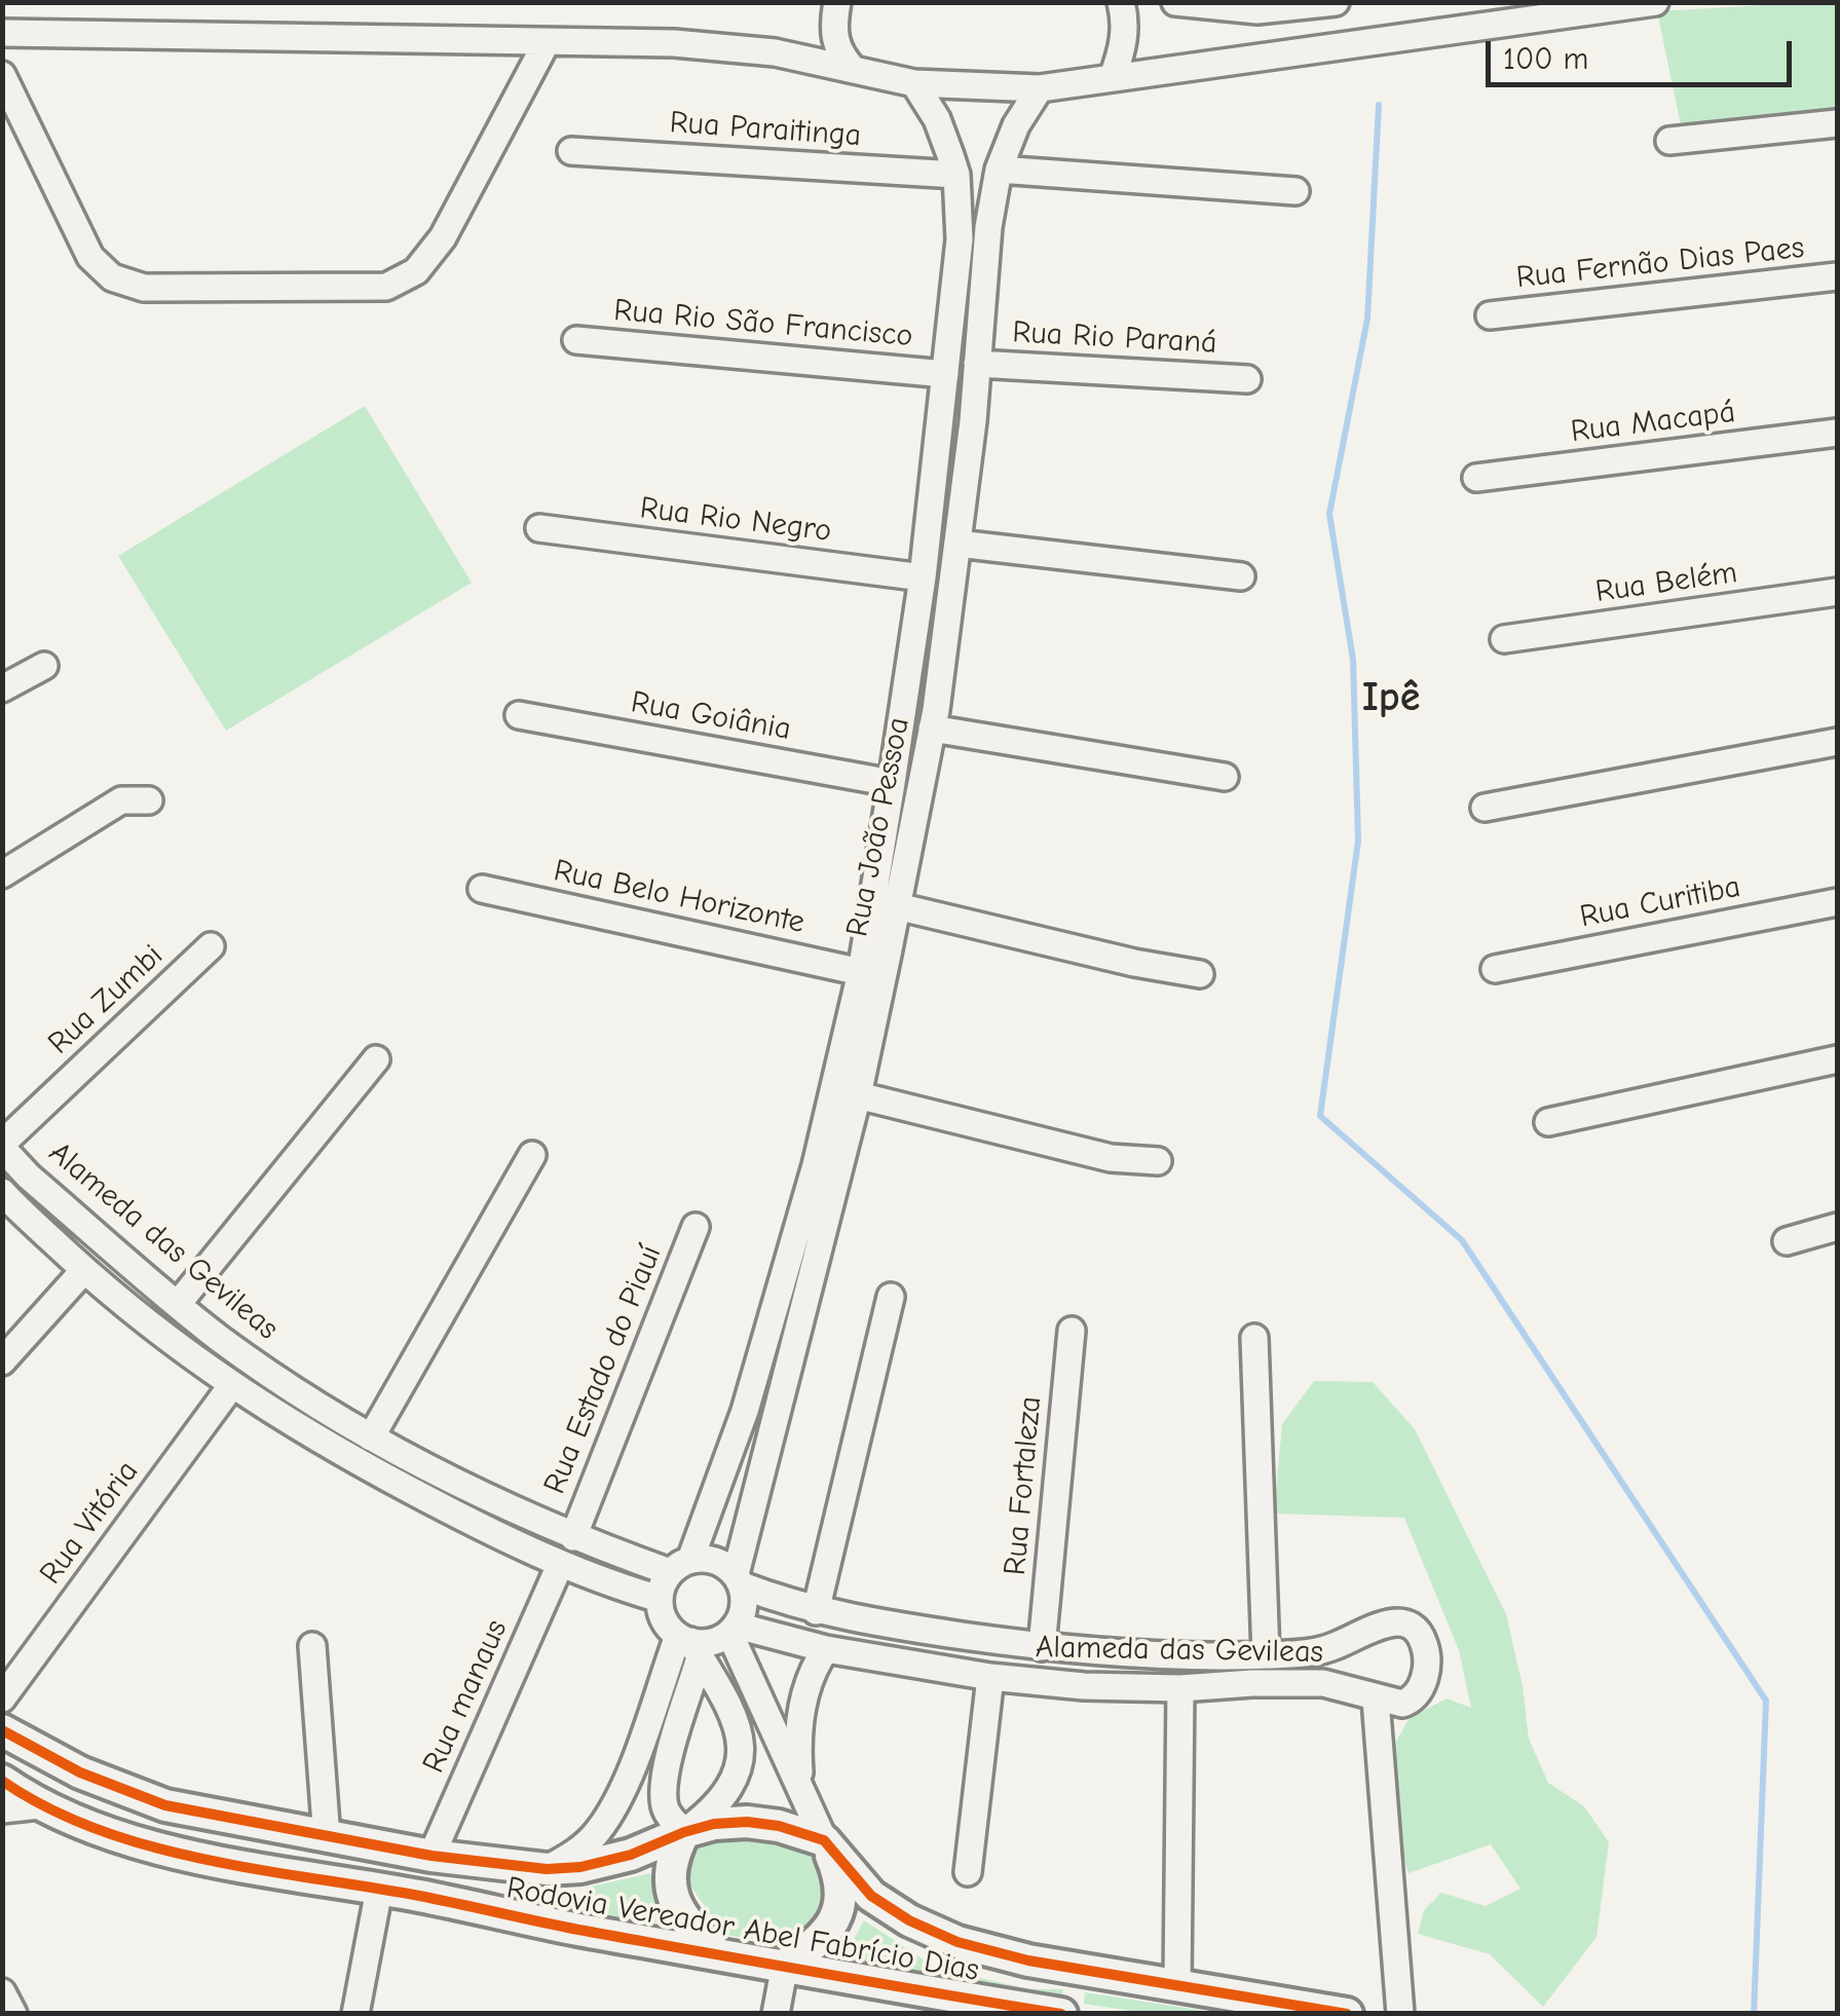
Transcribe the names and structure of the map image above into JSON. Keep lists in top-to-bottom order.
{
  "streets": {
    "main road": ["Rodovia Vereador Abel Fabrício Dias"],
    "street": [
      "Rua Paraitinga",
      "Rua Fernão Dias Paes",
      "Rua Rio São Francisco",
      "Rua Rio Paraná",
      "Rua Macapá",
      "Rua Rio Negro",
      "Rua Belém",
      "Rua Goiânia",
      "Rua João Pessoa",
      "Rua Belo Horizonte",
      "Rua Curitiba",
      "Rua Zumbi",
      "Alameda das Gevileas",
      "Rua Estado do Piauí",
      "Rua Fortaleza",
      "Rua Vitória",
      "Rua manaus"
    ]
  },
  "crossings": [
    ["Rua Paraitinga", "Rua João Pessoa"],
    ["Rua Rio São Francisco", "Rua João Pessoa"],
    ["Rua Rio Paraná", "Rua João Pessoa"],
    ["Rua Rio Negro", "Rua João Pessoa"],
    ["Rua Goiânia", "Rua João Pessoa"],
    ["Rua João Pessoa", "Rua Belo Horizonte"],
    ["Rua João Pessoa", "Alameda das Gevileas"],
    ["Rua Zumbi", "Alameda das Gevileas"],
    ["Alameda das Gevileas", "Rua Estado do Piauí"],
    ["Alameda das Gevileas", "Rua Fortaleza"],
    ["Rua manaus", "Rodovia Vereador Abel Fabrício Dias"]
  ],
  "districts": ["Ipê"],
  "scale_bar": "100 m"
}
